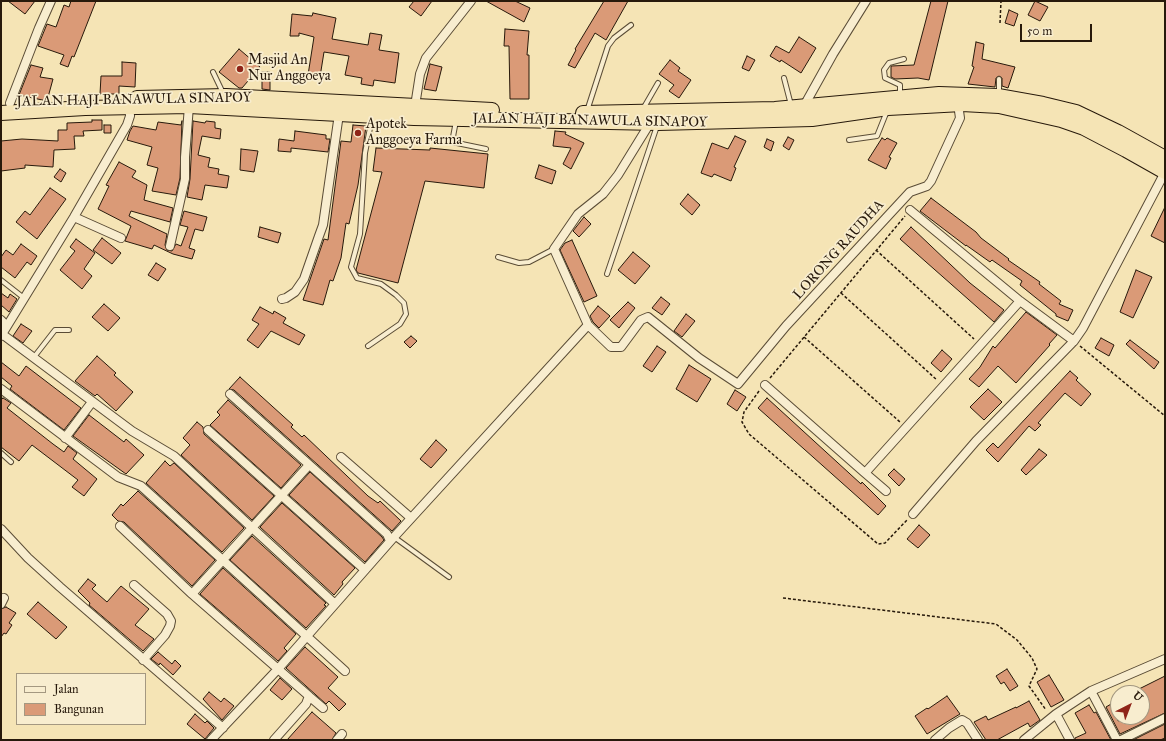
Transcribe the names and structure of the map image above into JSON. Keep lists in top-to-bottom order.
{
  "streets": {
    "highway": ["JALAN HAJI BANAWULA SINAPOY"],
    "street": ["LORONG RAUDHA"]
  },
  "crossings": [
    ["JALAN HAJI BANAWULA SINAPOY", "LORONG RAUDHA"]
  ],
  "places": ["Masjid An Nur Anggoeya", "Apotek Anggoeya Farma"],
  "legend": ["Jalan", "Bangunan"],
  "scale_bar": "50 m",
  "north": "top right"
}
